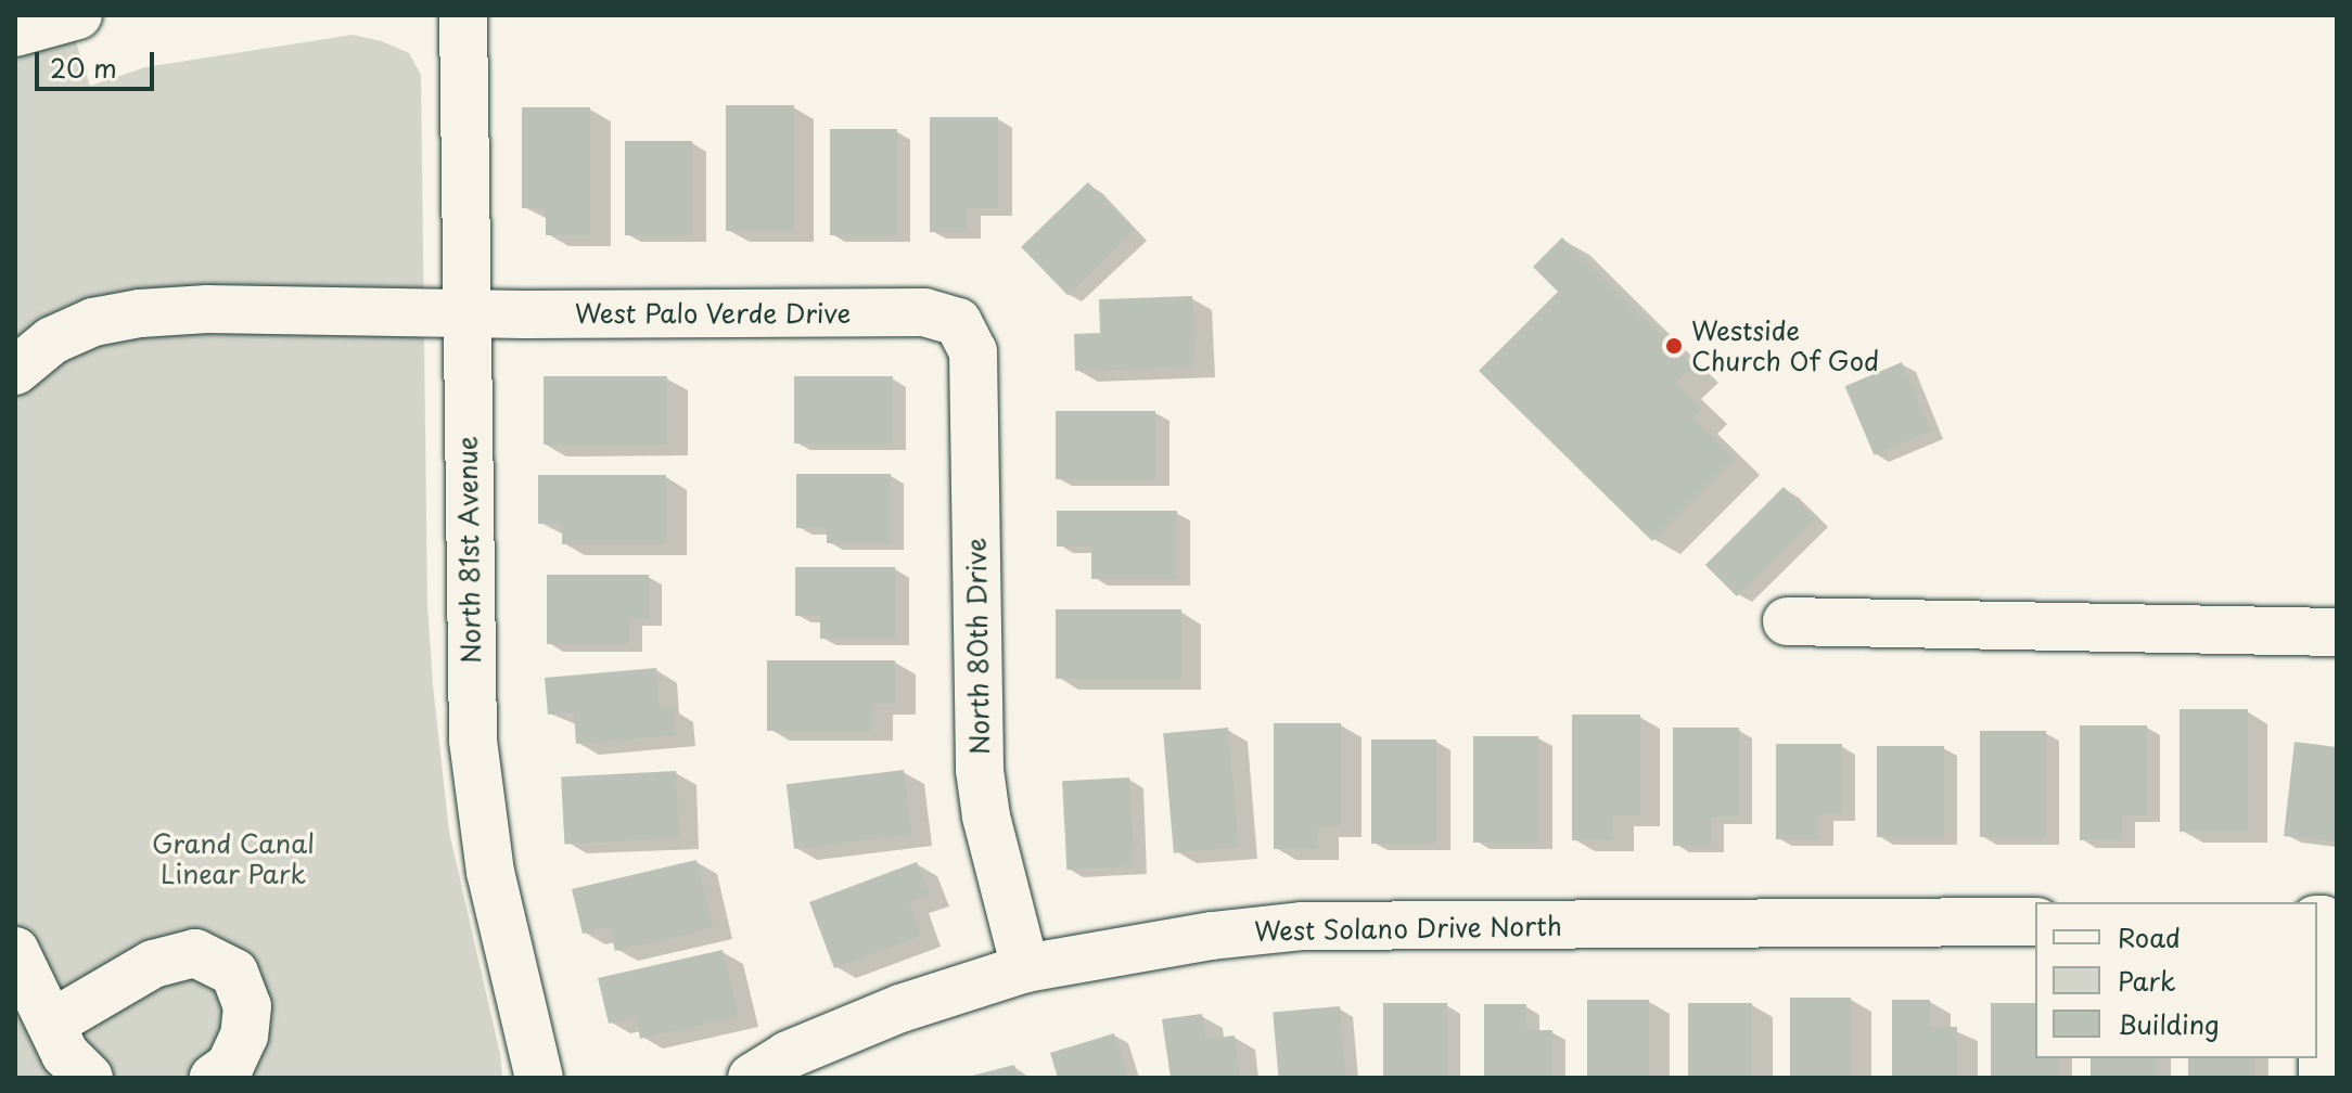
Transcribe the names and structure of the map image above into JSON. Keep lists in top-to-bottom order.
{
  "streets": {
    "street": [
      "West Palo Verde Drive",
      "North 81st Avenue",
      "North 80th Drive",
      "West Solano Drive North"
    ]
  },
  "crossings": [
    ["West Palo Verde Drive", "North 81st Avenue"],
    ["West Palo Verde Drive", "North 80th Drive"],
    ["North 80th Drive", "West Solano Drive North"]
  ],
  "parks": ["Grand Canal Linear Park"],
  "places": ["Westside Church Of God"],
  "legend": ["Road", "Park", "Building"],
  "scale_bar": "20 m"
}
